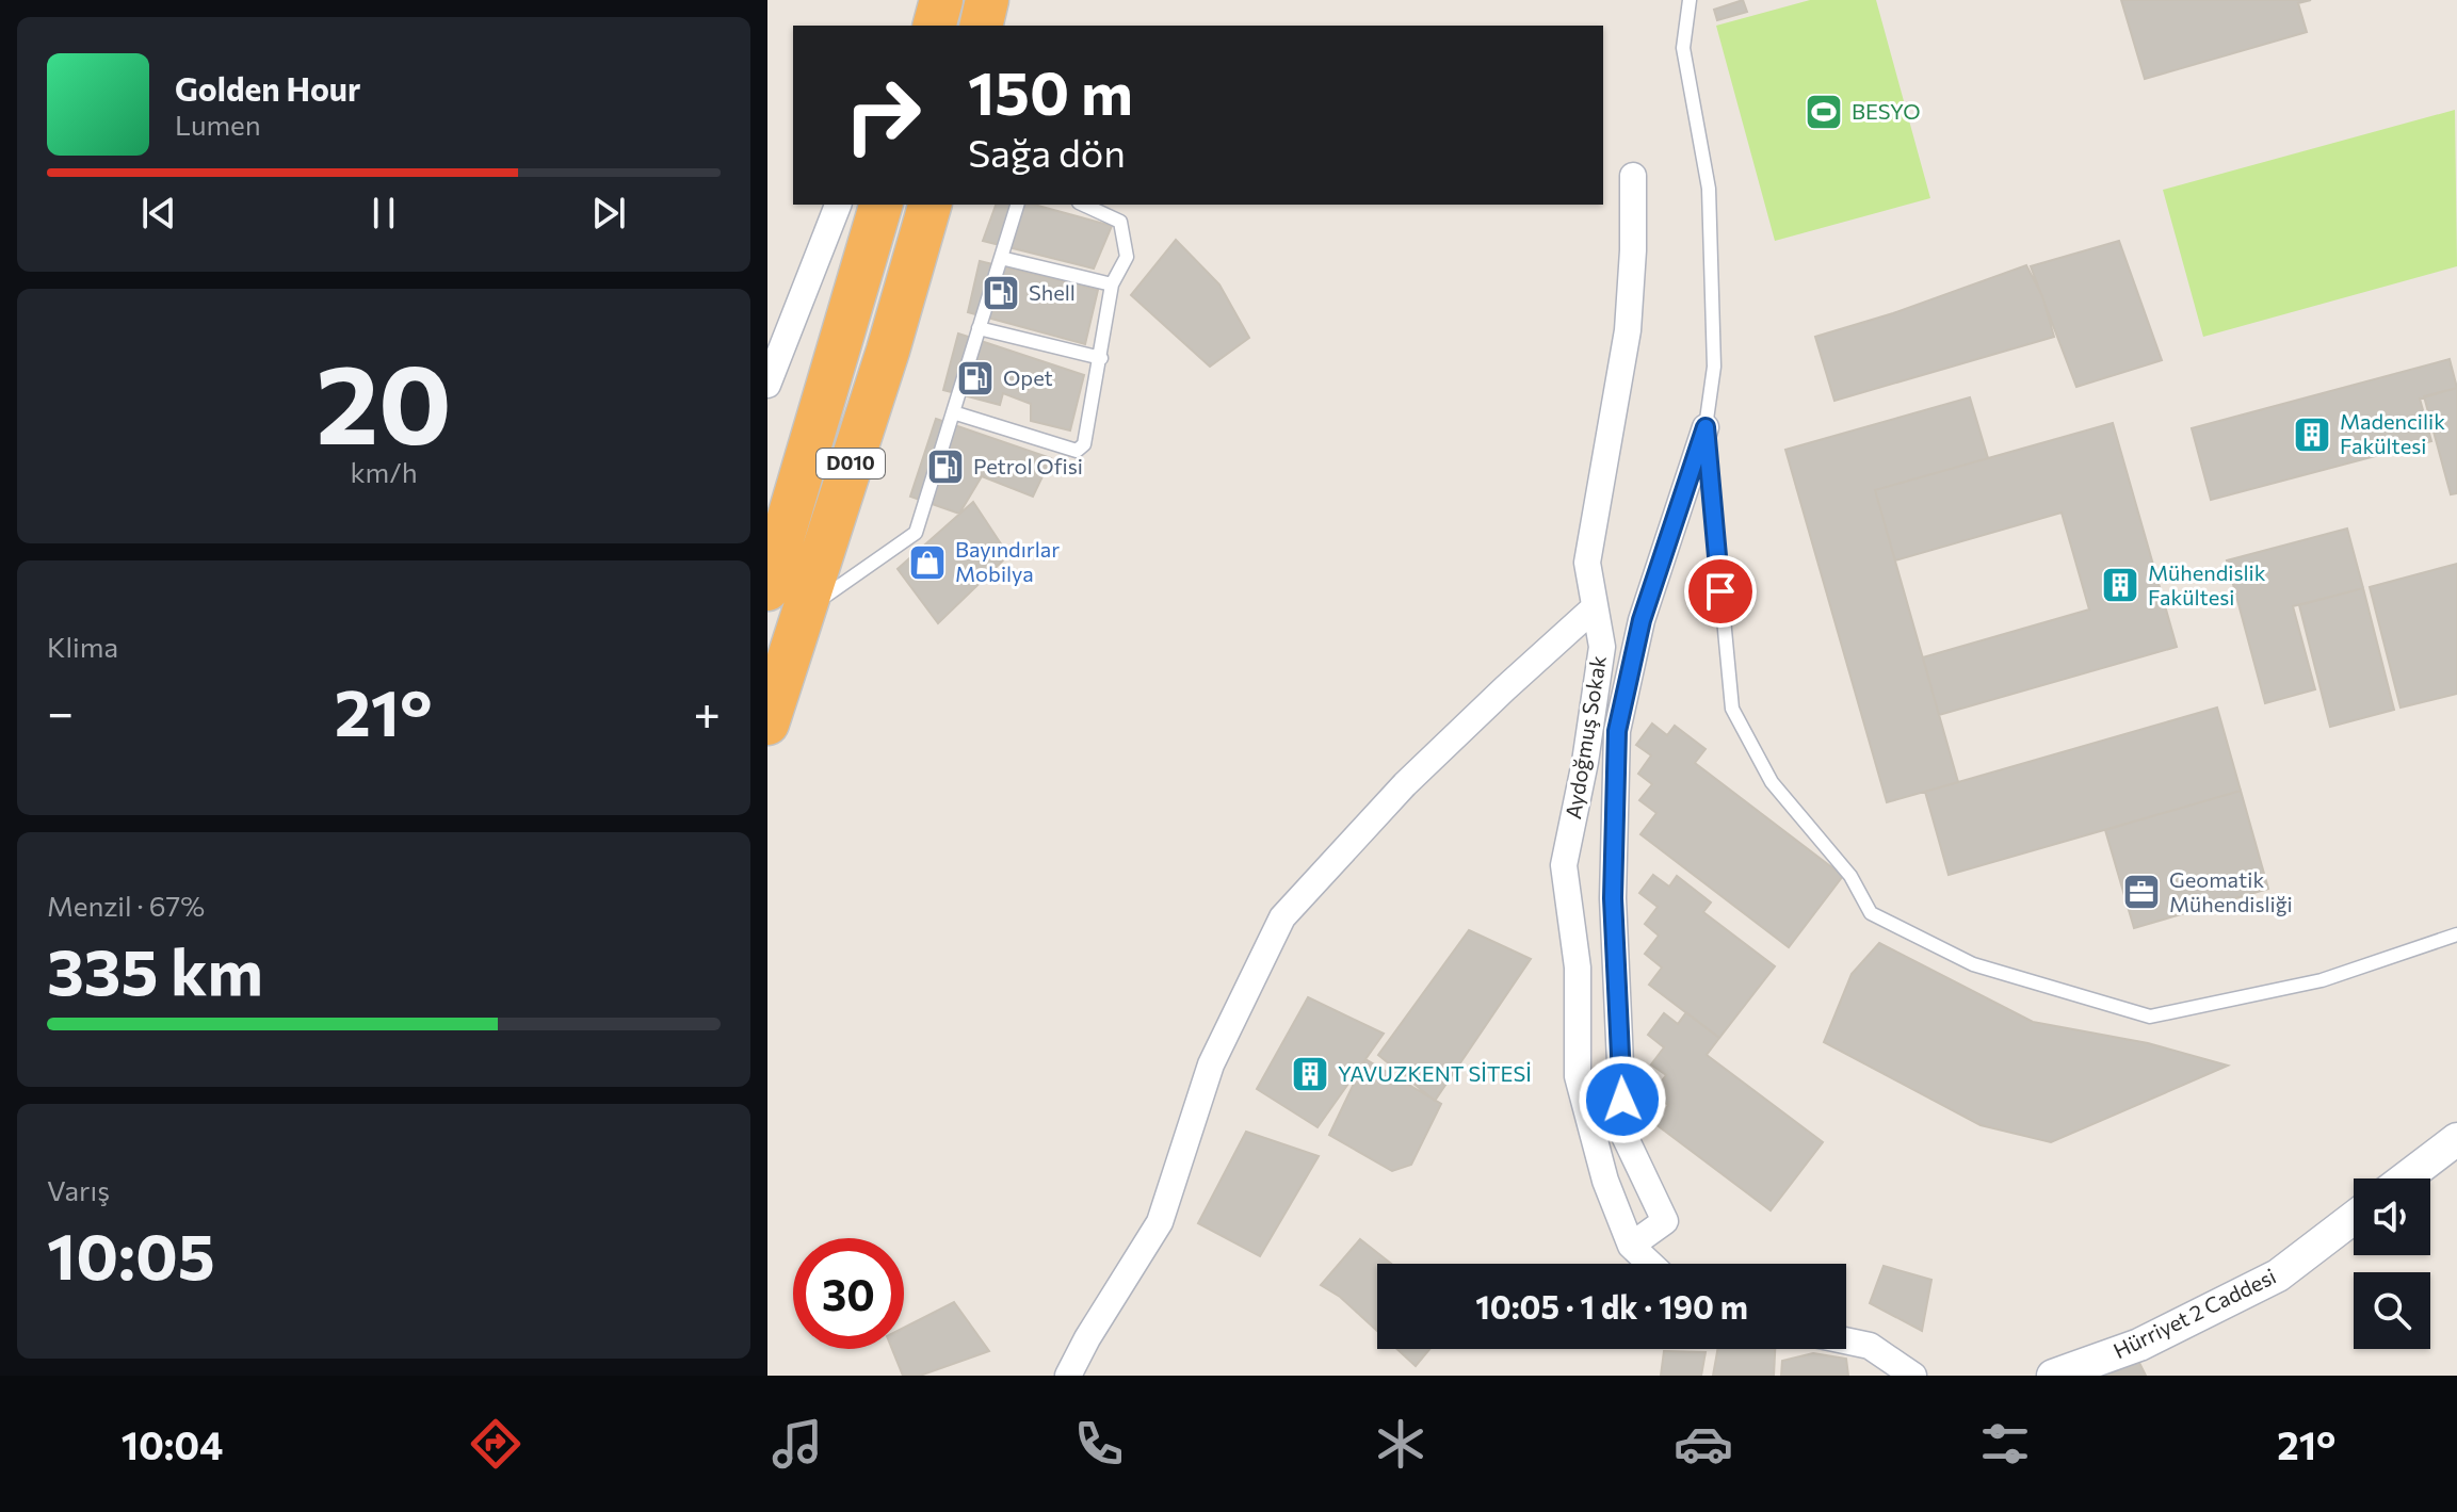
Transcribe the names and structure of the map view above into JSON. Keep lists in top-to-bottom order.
{
  "streets": {
    "highway": ["D010"],
    "street": ["Aydoğmuş Sokak", "Hürriyet 2 Caddesi"]
  },
  "places": {
    "sports": ["BESYO"],
    "fuel station": ["Shell", "Opet", "Petrol Ofisi"],
    "building": ["Madencilik Fakültesi", "Mühendislik Fakültesi", "YAVUZKENT SİTESİ"],
    "shop": ["Bayındırlar Mobilya"],
    "office": ["Geomatik Mühendisliği"]
  },
  "page": {
    "turn": ["150 m", "Sağa dön"],
    "song": ["Golden Hour", "Lumen"],
    "tile": [
      ["20", "km/h"],
      "Klima",
      ["Menzil · 67%", "335 km"],
      ["Varış", "10:05"]
    ],
    "heat": ["−", "21°", "+"],
    "limit": "30",
    "trip": "10:05 · 1 dk · 190 m",
    "tabs": ["10:04", "21°"]
  }
}
